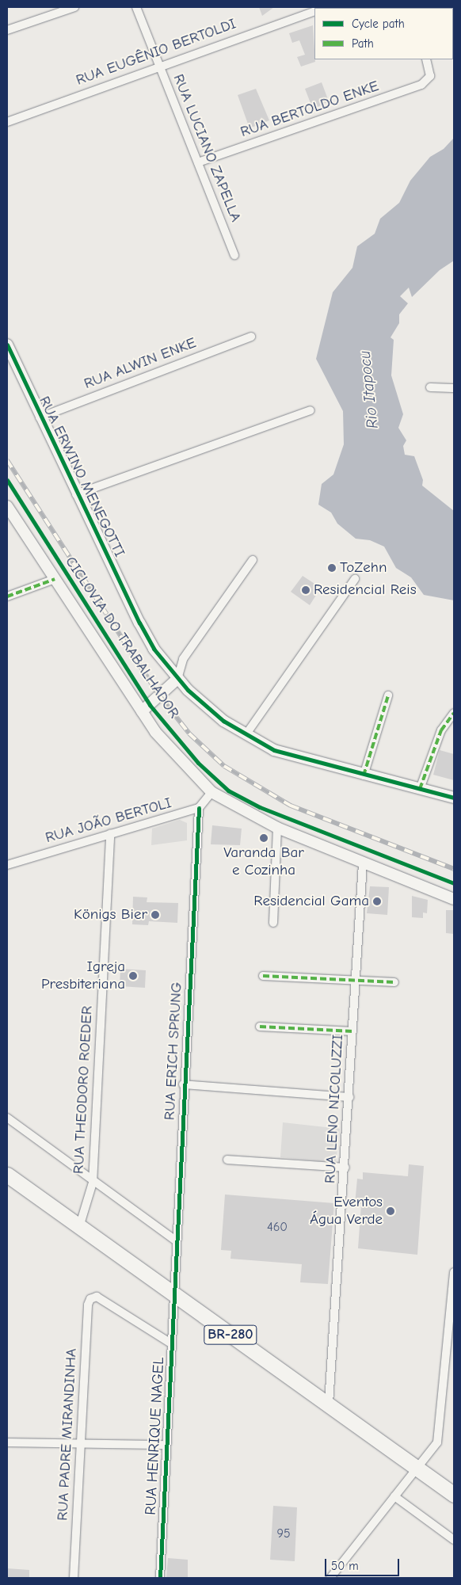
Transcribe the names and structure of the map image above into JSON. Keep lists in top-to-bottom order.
{
  "streets": {
    "highway": ["BR-280"],
    "street": [
      "RUA EUGÊNIO BERTOLDI",
      "RUA BERTOLDO ENKE",
      "RUA LUCIANO ZAPELLA",
      "RUA ALWIN ENKE",
      "RUA ERWINO MENEGOTTI",
      "RUA JOÃO BERTOLI",
      "RUA ERICH SPRUNG",
      "RUA THEODORO ROEDER",
      "RUA LENO NICOLUZZI",
      "RUA PADRE MIRANDINHA",
      "RUA HENRIQUE NAGEL"
    ],
    "cycle path": ["CICLOVIA DO TRABALHADOR"]
  },
  "crossings": [
    ["RUA EUGÊNIO BERTOLDI", "RUA LUCIANO ZAPELLA"],
    ["RUA BERTOLDO ENKE", "RUA LUCIANO ZAPELLA"],
    ["RUA ALWIN ENKE", "RUA ERWINO MENEGOTTI"],
    ["RUA JOÃO BERTOLI", "RUA ERICH SPRUNG"],
    ["RUA JOÃO BERTOLI", "RUA THEODORO ROEDER"],
    ["RUA ERICH SPRUNG", "BR-280"],
    ["RUA ERICH SPRUNG", "RUA HENRIQUE NAGEL"],
    ["RUA THEODORO ROEDER", "BR-280"],
    ["RUA LENO NICOLUZZI", "BR-280"],
    ["BR-280", "RUA HENRIQUE NAGEL"],
    ["RUA PADRE MIRANDINHA", "RUA HENRIQUE NAGEL"]
  ],
  "water": ["Rio Itapocu"],
  "places": [
    "ToZehn",
    "Residencial Reis",
    "Varanda Bar e Cozinha",
    "Residencial Gama",
    "Königs Bier",
    "Igreja Presbiteriana",
    "Eventos Água Verde"
  ],
  "house_numbers": ["460", "95"],
  "legend": ["Cycle path", "Path"],
  "scale_bar": "50 m"
}
